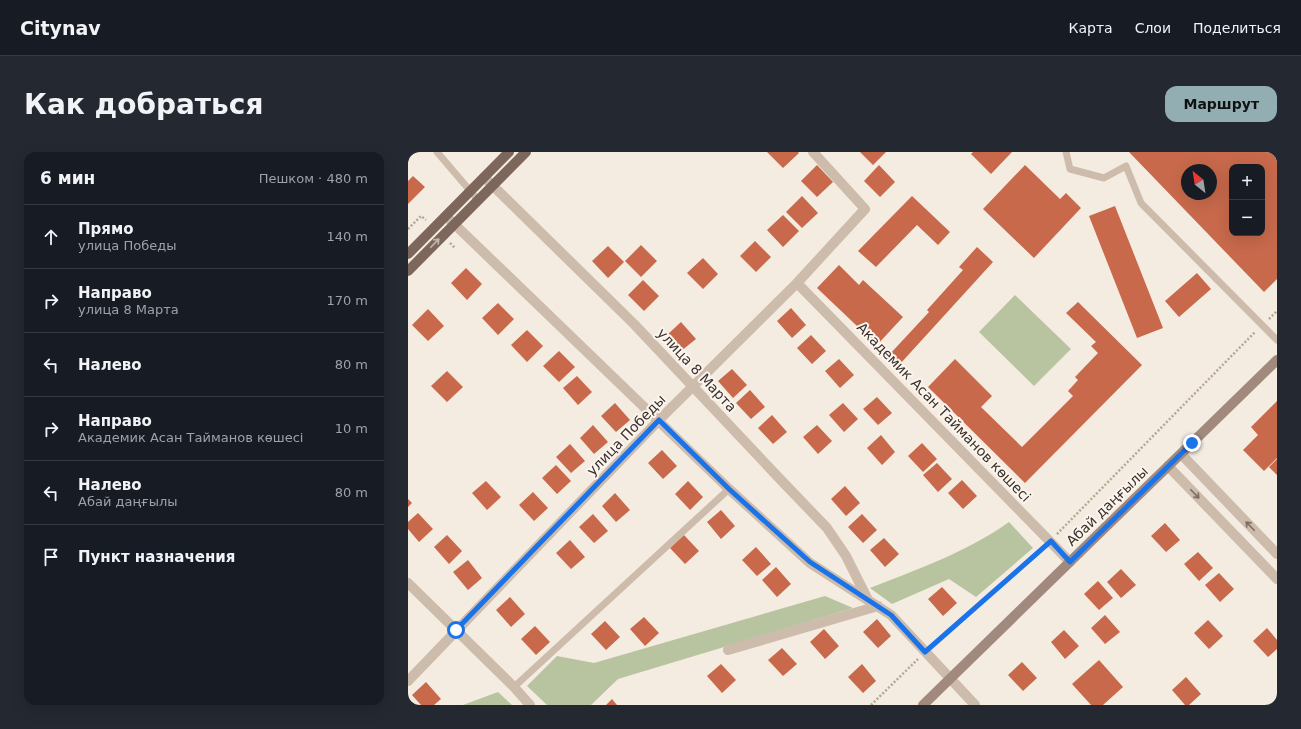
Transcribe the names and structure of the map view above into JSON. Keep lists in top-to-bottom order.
{
  "streets": {
    "main road": ["Абай даңғылы"],
    "street": ["улица 8 Марта", "Академик Асан Тайманов көшесі", "улица Победы"]
  },
  "crossings": [
    ["улица 8 Марта", "улица Победы"],
    ["Академик Асан Тайманов көшесі", "улица Победы"],
    ["Академик Асан Тайманов көшесі", "Абай даңғылы"]
  ],
  "north": "top left",
  "page": {
    "header": "Citynav",
    "nav": ["Карта", "Слои", "Поделиться"],
    "buttons": "Маршрут",
    "title": "Как добраться",
    "heading": ["6 мин", "Пешком · 480 m"],
    "map_buttons": ["+", "−"],
    "list": [
      ["Прямо", "улица Победы", "140 m"],
      ["Направо", "улица 8 Марта", "170 m"],
      ["Налево", "80 m"],
      ["Направо", "Академик Асан Тайманов көшесі", "10 m"],
      ["Налево", "Абай даңғылы", "80 m"],
      "Пункт назначения"
    ]
  }
}
